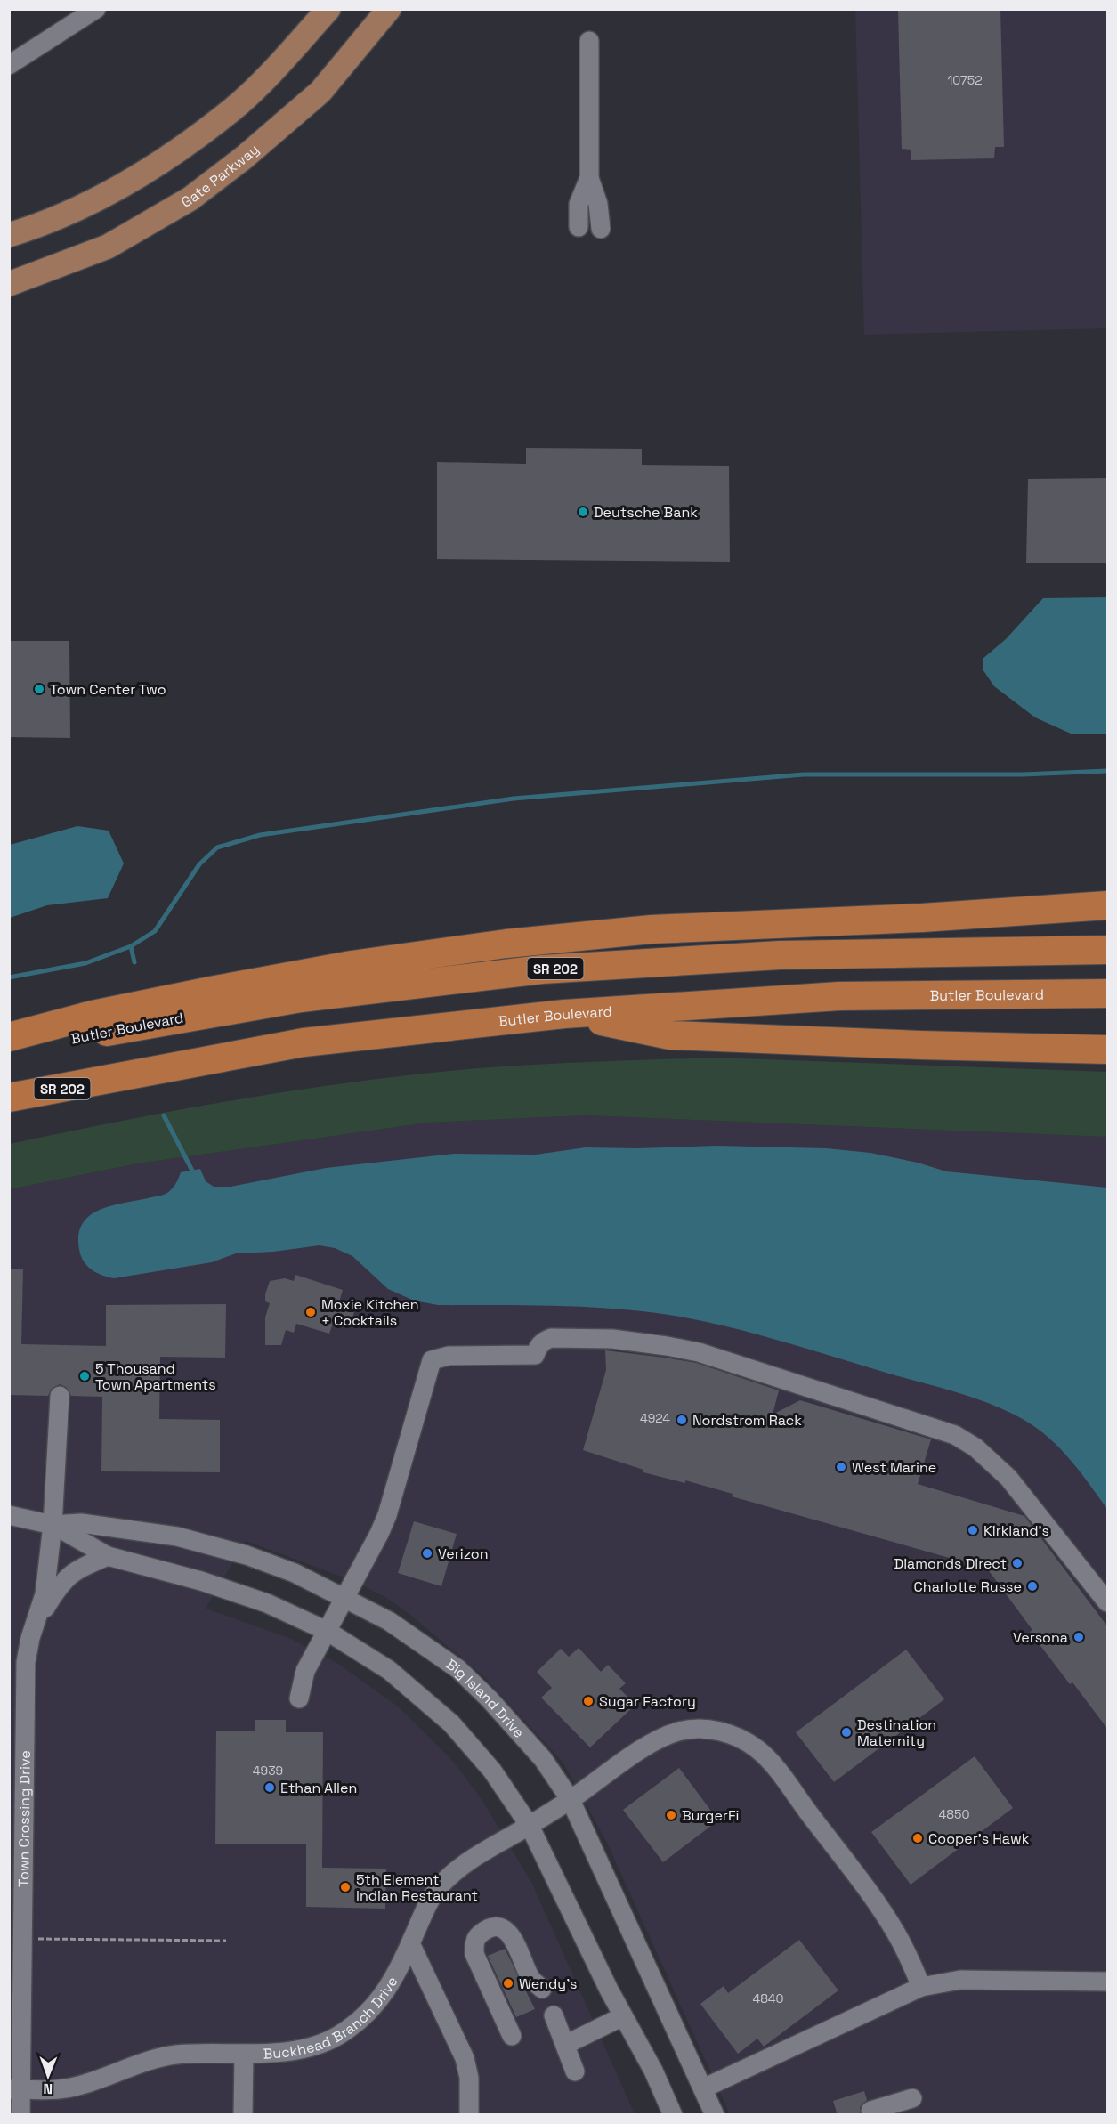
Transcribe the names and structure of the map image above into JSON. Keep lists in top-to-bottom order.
{
  "streets": {
    "highway": ["SR 202", "Butler Boulevard"],
    "main road": ["Gate Parkway"],
    "street": ["Big Island Drive", "Town Crossing Drive", "Buckhead Branch Drive"]
  },
  "crossings": [
    ["Big Island Drive", "Town Crossing Drive"],
    ["Big Island Drive", "Buckhead Branch Drive"],
    ["Town Crossing Drive", "Buckhead Branch Drive"]
  ],
  "places": [
    "Deutsche Bank",
    "Town Center Two",
    "Moxie Kitchen + Cocktails",
    "5 Thousand Town Apartments",
    "Nordstrom Rack",
    "West Marine",
    "Kirkland's",
    "Verizon",
    "Diamonds Direct",
    "Charlotte Russe",
    "Versona",
    "Sugar Factory",
    "Destination Maternity",
    "Ethan Allen",
    "BurgerFi",
    "Cooper's Hawk",
    "5th Element Indian Restaurant",
    "Wendy's"
  ],
  "house_numbers": [
    "10752",
    "4924",
    "4939",
    "4850",
    "4840"
  ],
  "north": "bottom"
}
